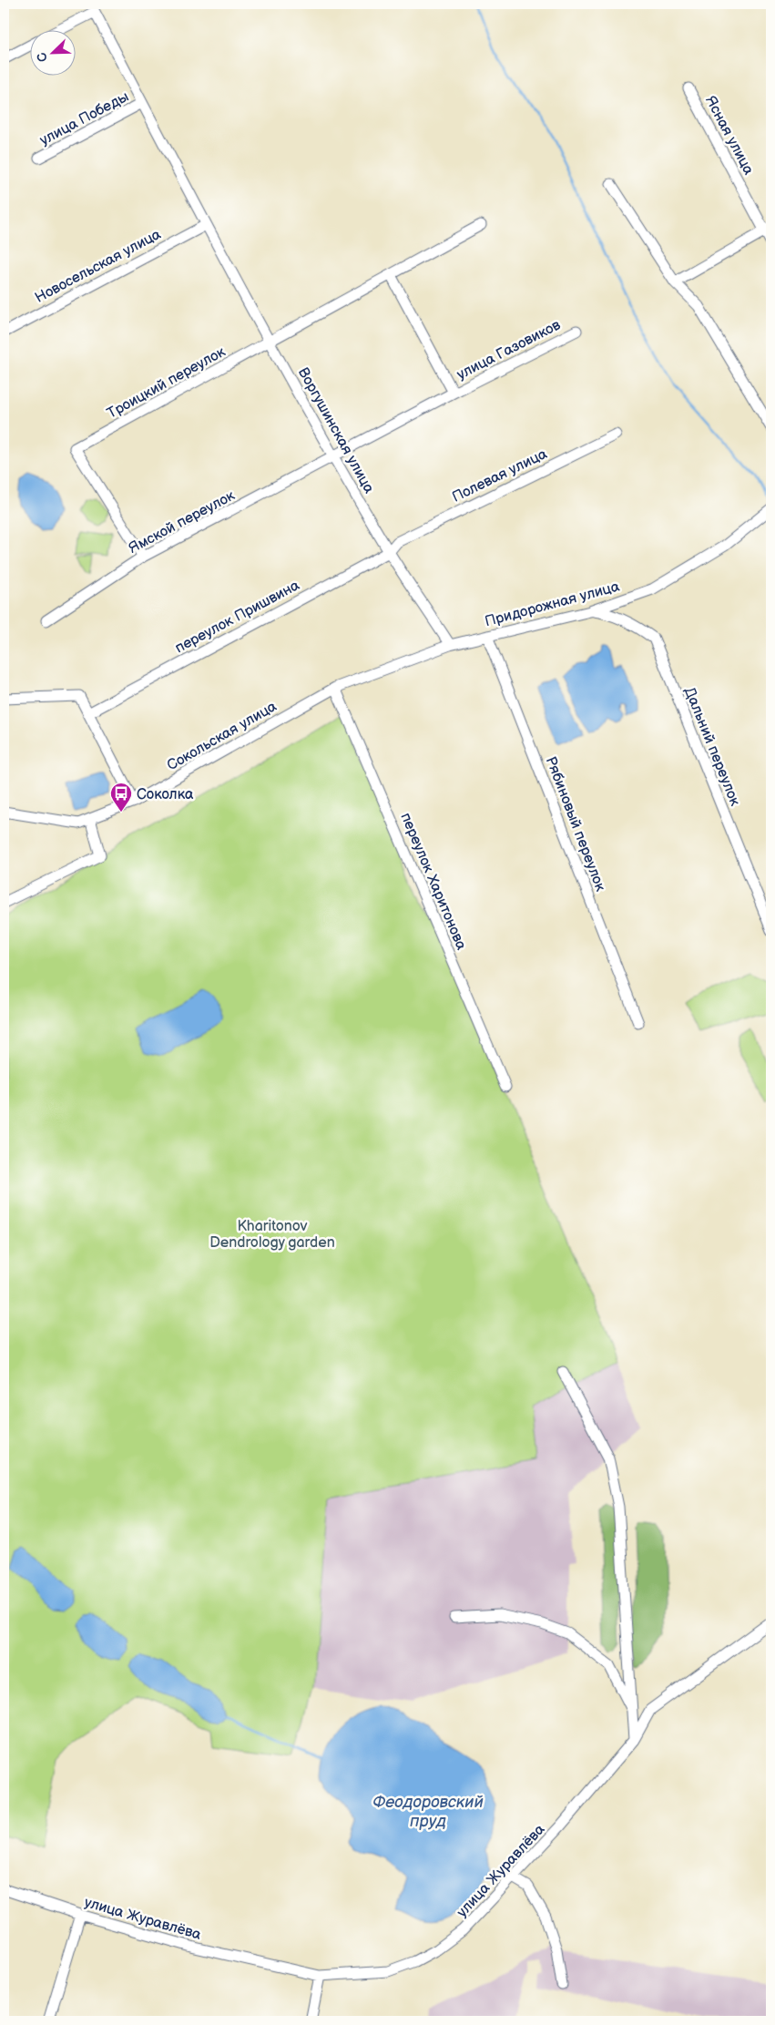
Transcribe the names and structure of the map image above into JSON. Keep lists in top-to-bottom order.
{
  "streets": {
    "street": [
      "улица Победы",
      "Ясная улица",
      "Новосельская улица",
      "улица Газовиков",
      "Троицкий переулок",
      "Воргушинская улица",
      "Полевая улица",
      "Ямской переулок",
      "Придорожная улица",
      "переулок Пришвина",
      "Сокольская улица",
      "Дальний переулок",
      "Рябиновый переулок",
      "переулок Харитонова",
      "улица Журавлёва"
    ]
  },
  "crossings": [
    ["улица Победы", "Воргушинская улица"],
    ["Новосельская улица", "Воргушинская улица"],
    ["улица Газовиков", "Воргушинская улица"],
    ["улица Газовиков", "Ямской переулок"],
    ["Троицкий переулок", "Воргушинская улица"],
    ["Троицкий переулок", "Ямской переулок"],
    ["Воргушинская улица", "Ямской переулок"],
    ["Воргушинская улица", "Придорожная улица"],
    ["Воргушинская улица", "переулок Пришвина"],
    ["Воргушинская улица", "Сокольская улица"],
    ["Полевая улица", "переулок Пришвина"],
    ["Придорожная улица", "Сокольская улица"],
    ["Придорожная улица", "Дальний переулок"],
    ["Придорожная улица", "Рябиновый переулок"],
    ["Сокольская улица", "переулок Харитонова"]
  ],
  "water": ["Феодоровский пруд"],
  "parks": ["Kharitonov Dendrology garden"],
  "places": {
    "bus stop": ["Соколка"]
  },
  "north": "bottom left"
}
